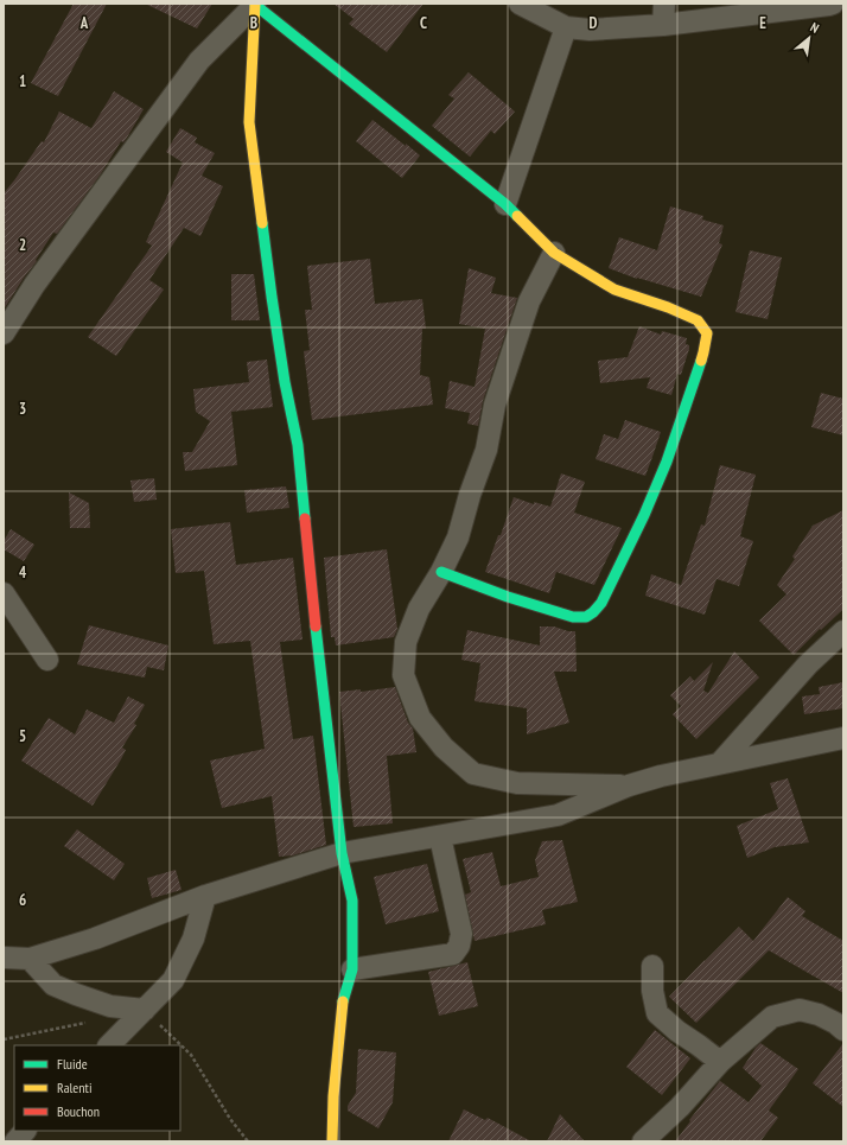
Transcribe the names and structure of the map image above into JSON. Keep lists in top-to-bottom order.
{
  "legend": ["Fluide", "Ralenti", "Bouchon"],
  "north": "top right",
  "grid": {
    "columns": [
      "A",
      "B",
      "C",
      "D",
      "E"
    ],
    "rows": [
      "1",
      "2",
      "3",
      "4",
      "5",
      "6"
    ]
  }
}
